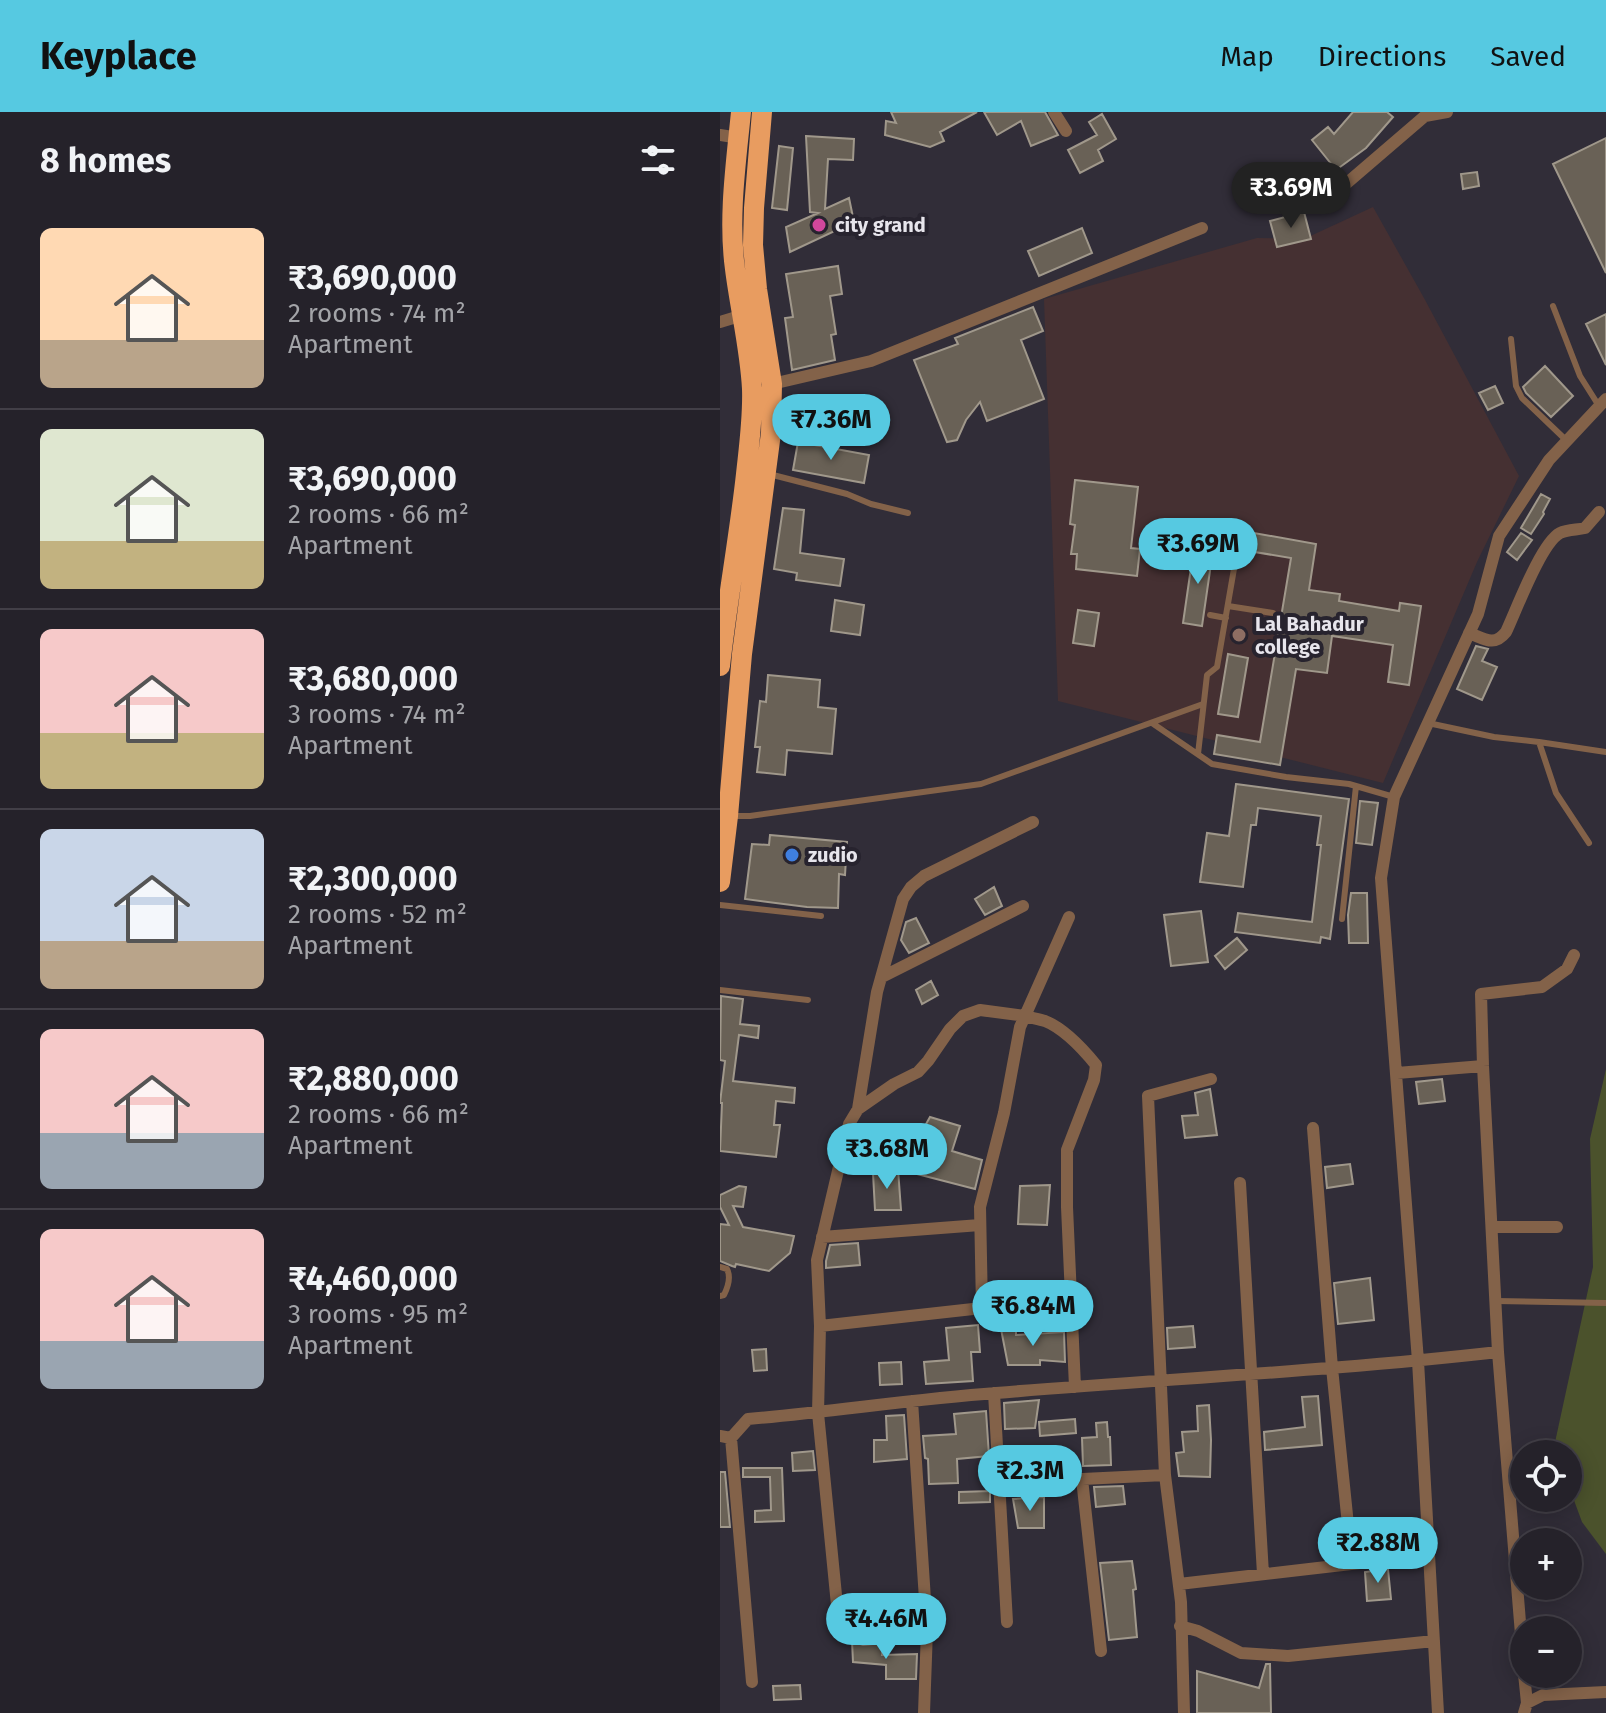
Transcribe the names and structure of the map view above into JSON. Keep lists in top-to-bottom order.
{
  "places": ["city grand", "Lal Bahadur college", "zudio"],
  "page": {
    "header": "Keyplace",
    "nav": ["Map", "Directions", "Saved"],
    "heading": "8 homes",
    "price": [
      "₹3.69M",
      "₹7.36M",
      "₹3.69M",
      "₹3.68M",
      "₹6.84M",
      "₹2.3M",
      "₹2.88M",
      "₹4.46M"
    ],
    "list": [
      {
        "name": "₹3,690,000",
        "note": "2 rooms · 74 m² · Apartment"
      },
      {
        "name": "₹3,690,000",
        "note": "2 rooms · 66 m² · Apartment"
      },
      {
        "name": "₹3,680,000",
        "note": "3 rooms · 74 m² · Apartment"
      },
      {
        "name": "₹2,300,000",
        "note": "2 rooms · 52 m² · Apartment"
      },
      {
        "name": "₹2,880,000",
        "note": "2 rooms · 66 m² · Apartment"
      },
      {
        "name": "₹4,460,000",
        "note": "3 rooms · 95 m² · Apartment"
      }
    ],
    "map_buttons": ["+", "−"]
  }
}
